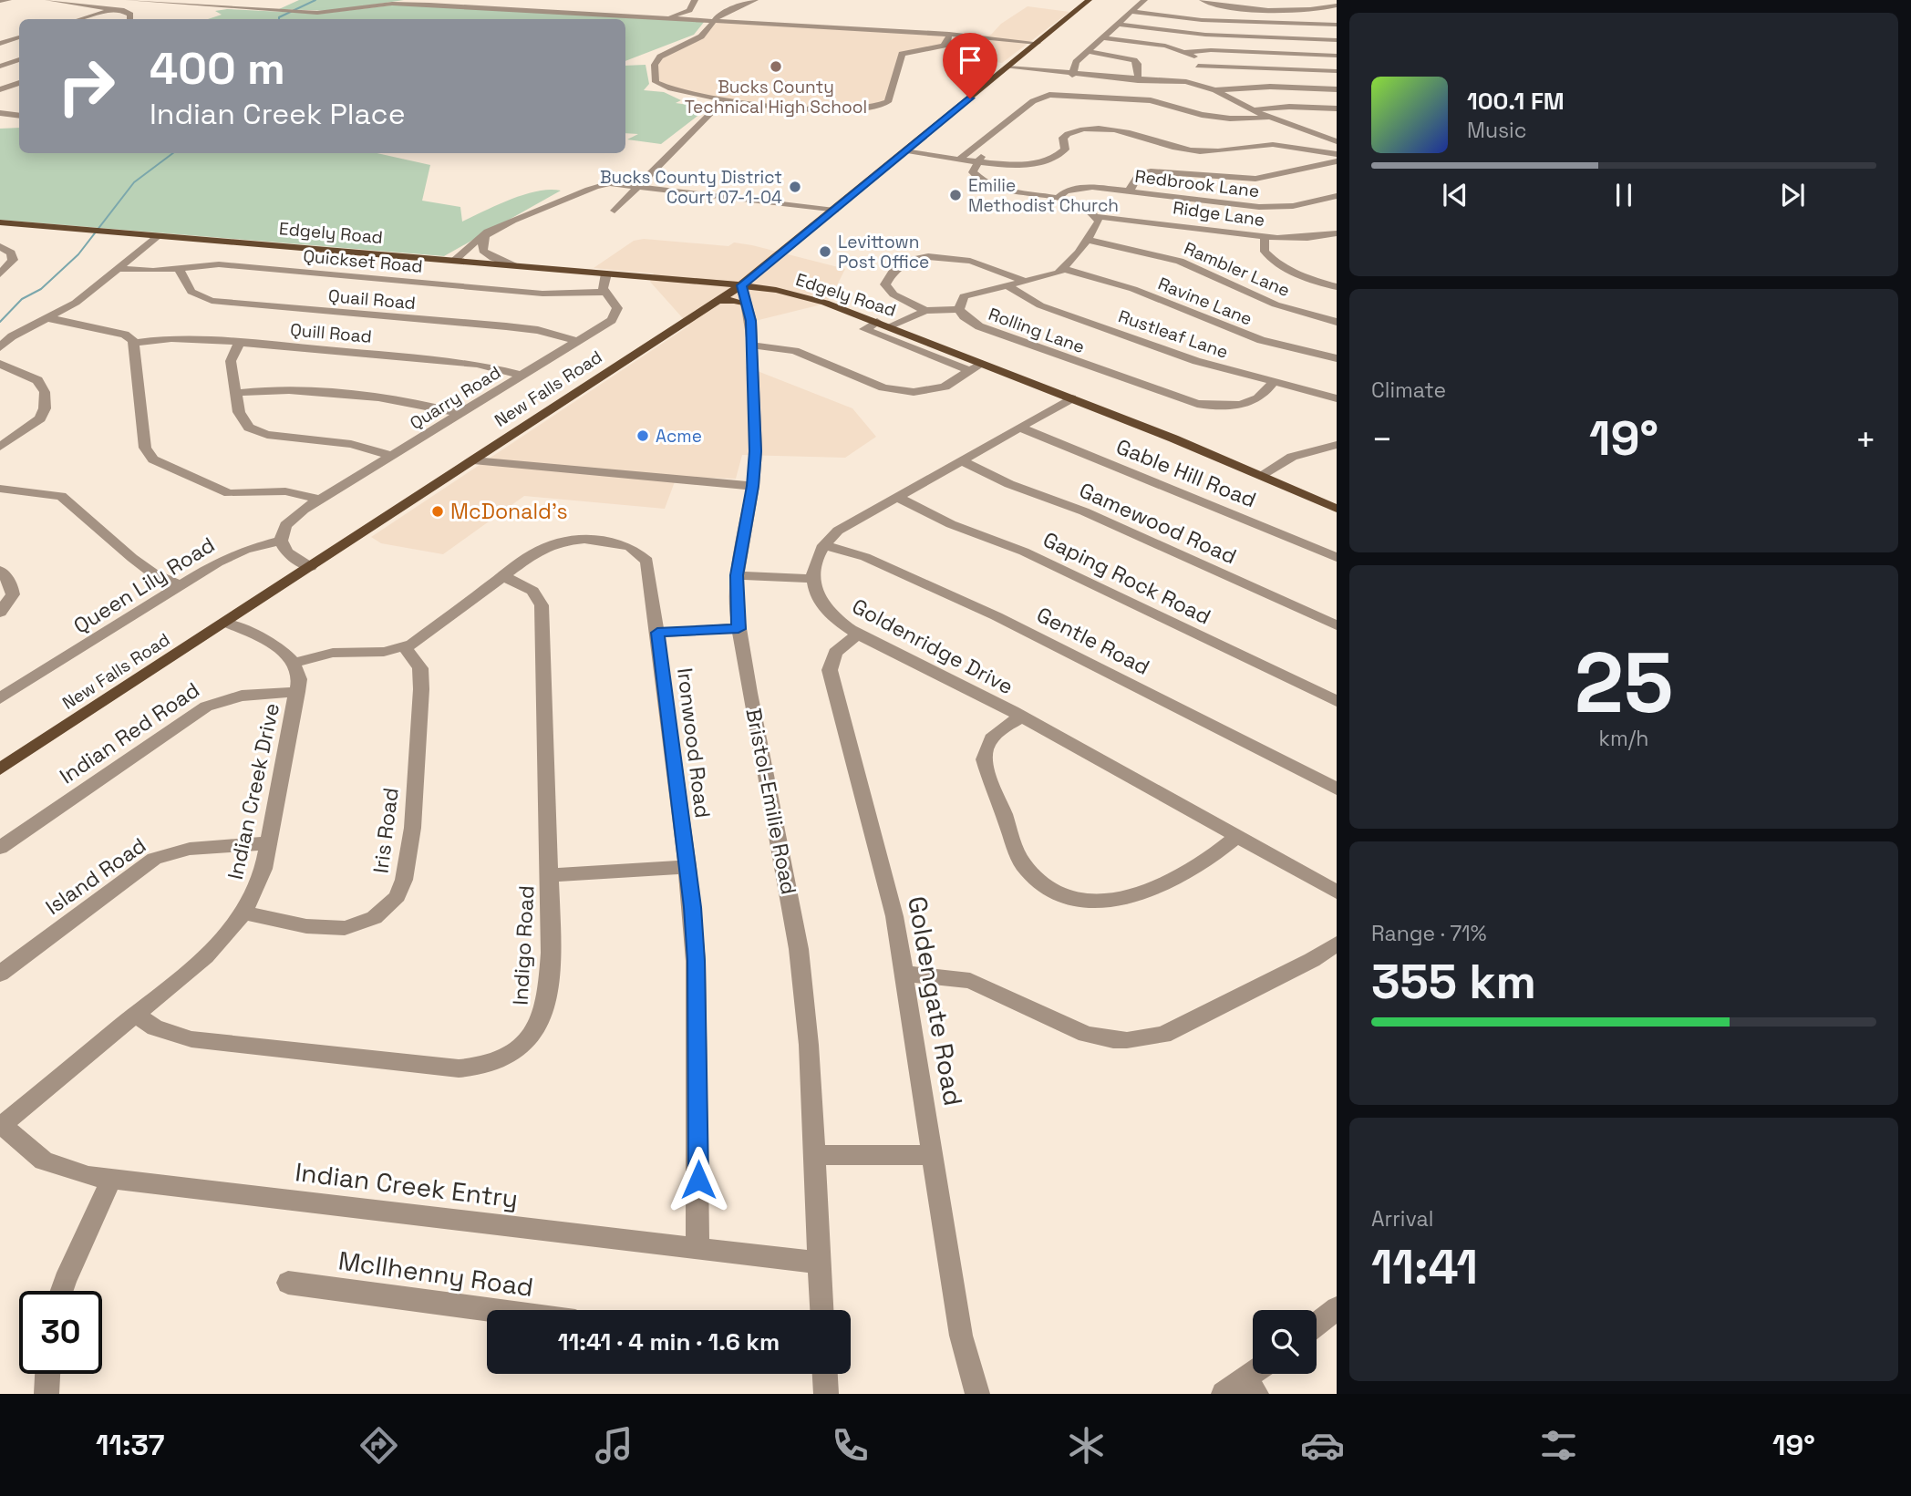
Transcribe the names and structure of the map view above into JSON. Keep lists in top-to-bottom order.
{
  "streets": {
    "main road": ["Edgely Road", "New Falls Road"],
    "street": [
      "Redbrook Lane",
      "Ridge Lane",
      "Quickset Road",
      "Rambler Lane",
      "Quail Road",
      "Ravine Lane",
      "Rolling Lane",
      "Quill Road",
      "Rustleaf Lane",
      "Quarry Road",
      "Gable Hill Road",
      "Gamewood Road",
      "Gaping Rock Road",
      "Queen Lily Road",
      "Gentle Road",
      "Goldenridge Drive",
      "Indian Red Road",
      "Ironwood Road",
      "Indian Creek Drive",
      "Bristol-Emilie Road",
      "Iris Road",
      "Island Road",
      "Indigo Road",
      "Goldengate Road",
      "Indian Creek Entry",
      "McIlhenny Road"
    ]
  },
  "crossings": [
    ["Edgely Road", "New Falls Road"],
    ["Edgely Road", "Quarry Road"],
    ["Edgely Road", "Bristol-Emilie Road"],
    ["Quickset Road", "Quail Road"],
    ["Quickset Road", "Quarry Road"],
    ["Quail Road", "Quarry Road"],
    ["Ravine Lane", "Rolling Lane"],
    ["Rolling Lane", "Rustleaf Lane"],
    ["Quill Road", "Quarry Road"],
    ["New Falls Road", "Bristol-Emilie Road"],
    ["Quarry Road", "Queen Lily Road"],
    ["Goldenridge Drive", "Goldengate Road"],
    ["Indian Red Road", "Indian Creek Drive"],
    ["Ironwood Road", "Indian Creek Drive"],
    ["Ironwood Road", "Iris Road"],
    ["Ironwood Road", "Indigo Road"],
    ["Ironwood Road", "Indian Creek Entry"],
    ["Indian Creek Drive", "Iris Road"],
    ["Indian Creek Drive", "Island Road"],
    ["Indian Creek Drive", "Indigo Road"],
    ["Indian Creek Drive", "Indian Creek Entry"],
    ["Bristol-Emilie Road", "Indian Creek Entry"]
  ],
  "places": [
    "Bucks County Technical High School",
    "Bucks County District Court 07-1-04",
    "Emilie Methodist Church",
    "Levittown Post Office",
    "Acme",
    "McDonald's"
  ],
  "page": {
    "turn": ["400 m", "Indian Creek Place"],
    "song": ["100.1 FM", "Music"],
    "tile": [
      "Climate",
      ["25", "km/h"],
      ["Range · 71%", "355 km"],
      ["Arrival", "11:41"]
    ],
    "heat": ["−", "19°", "+"],
    "limit": "30",
    "trip": "11:41 · 4 min · 1.6 km",
    "tabs": ["11:37", "19°"]
  }
}
